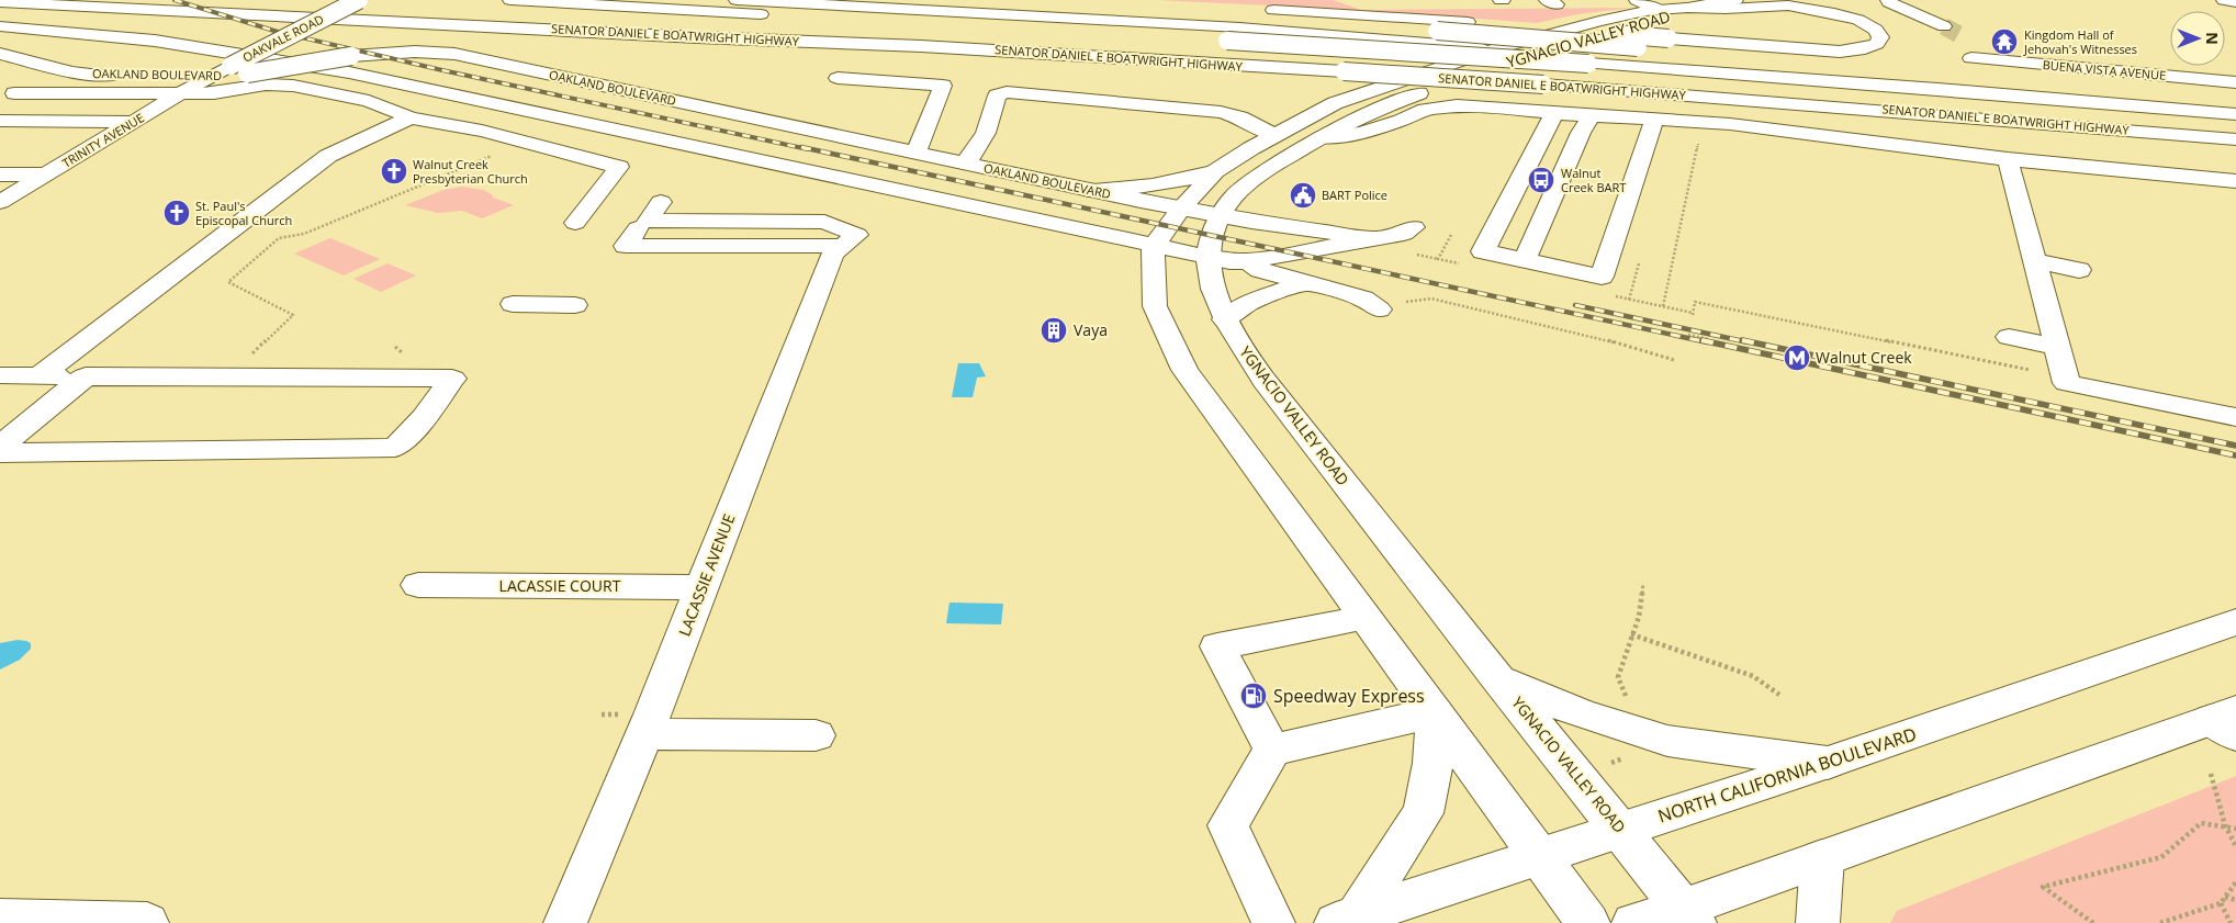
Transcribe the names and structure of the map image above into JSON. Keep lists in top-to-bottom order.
{
  "streets": {
    "main road": [
      "SENATOR DANIEL E BOATWRIGHT HIGHWAY",
      "OAKVALE ROAD",
      "YGNACIO VALLEY ROAD",
      "BUENA VISTA AVENUE",
      "OAKLAND BOULEVARD",
      "TRINITY AVENUE",
      "LACASSIE AVENUE",
      "LACASSIE COURT",
      "NORTH CALIFORNIA BOULEVARD"
    ]
  },
  "crossings": [
    ["OAKVALE ROAD", "OAKLAND BOULEVARD"],
    ["YGNACIO VALLEY ROAD", "OAKLAND BOULEVARD"],
    ["YGNACIO VALLEY ROAD", "NORTH CALIFORNIA BOULEVARD"],
    ["OAKLAND BOULEVARD", "TRINITY AVENUE"],
    ["LACASSIE AVENUE", "LACASSIE COURT"]
  ],
  "places": {
    "temple": ["Kingdom Hall of Jehovah's Witnesses"],
    "church": ["Walnut Creek Presbyterian Church", "St. Paul's Episcopal Church"],
    "bus stop": ["Walnut Creek BART"],
    "public building": ["BART Police"],
    "building": ["Vaya"],
    "metro station": ["Walnut Creek"],
    "fuel station": ["Speedway Express"]
  },
  "north": "right"
}
